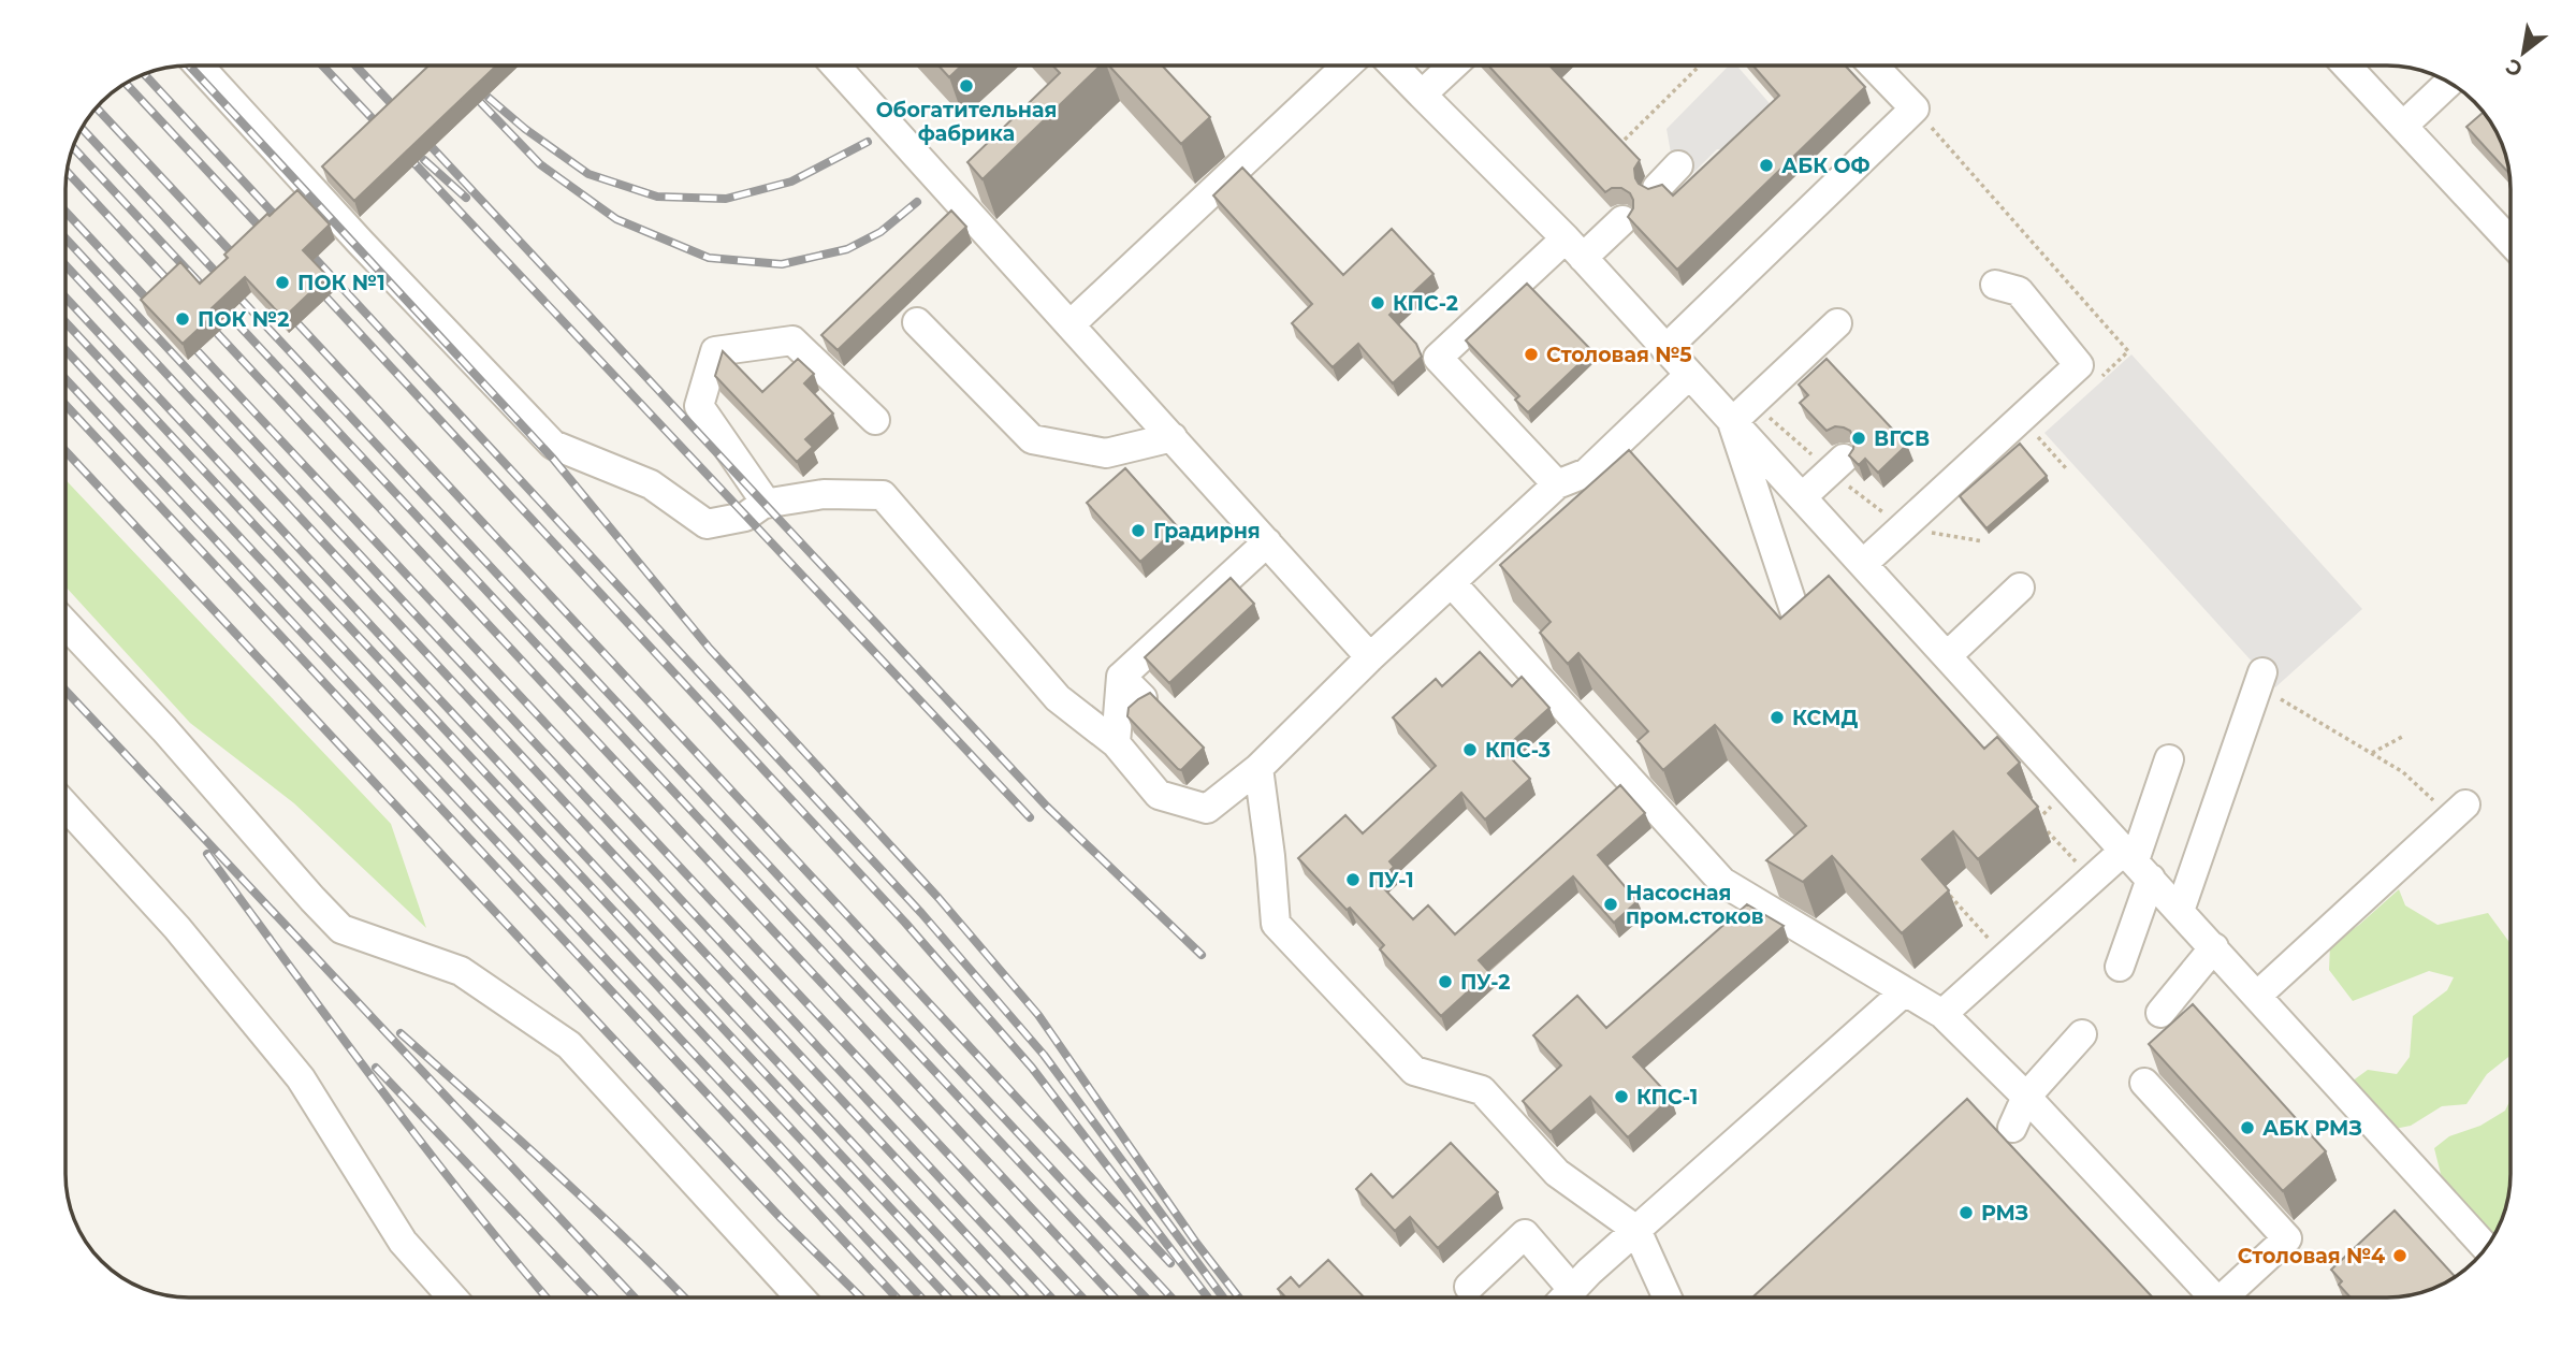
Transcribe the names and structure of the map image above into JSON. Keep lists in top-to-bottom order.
{
  "places": [
    "Обогатительная фабрика",
    "АБК ОФ",
    "ПОК №1",
    "КПС-2",
    "ПОК №2",
    "Столовая №5",
    "ВГСВ",
    "Градирня",
    "КСМД",
    "КПС-3",
    "ПУ-1",
    "Насосная пром.стоков",
    "ПУ-2",
    "КПС-1",
    "АБК РМЗ",
    "РМЗ",
    "Столовая №4"
  ],
  "north": "bottom left"
}
